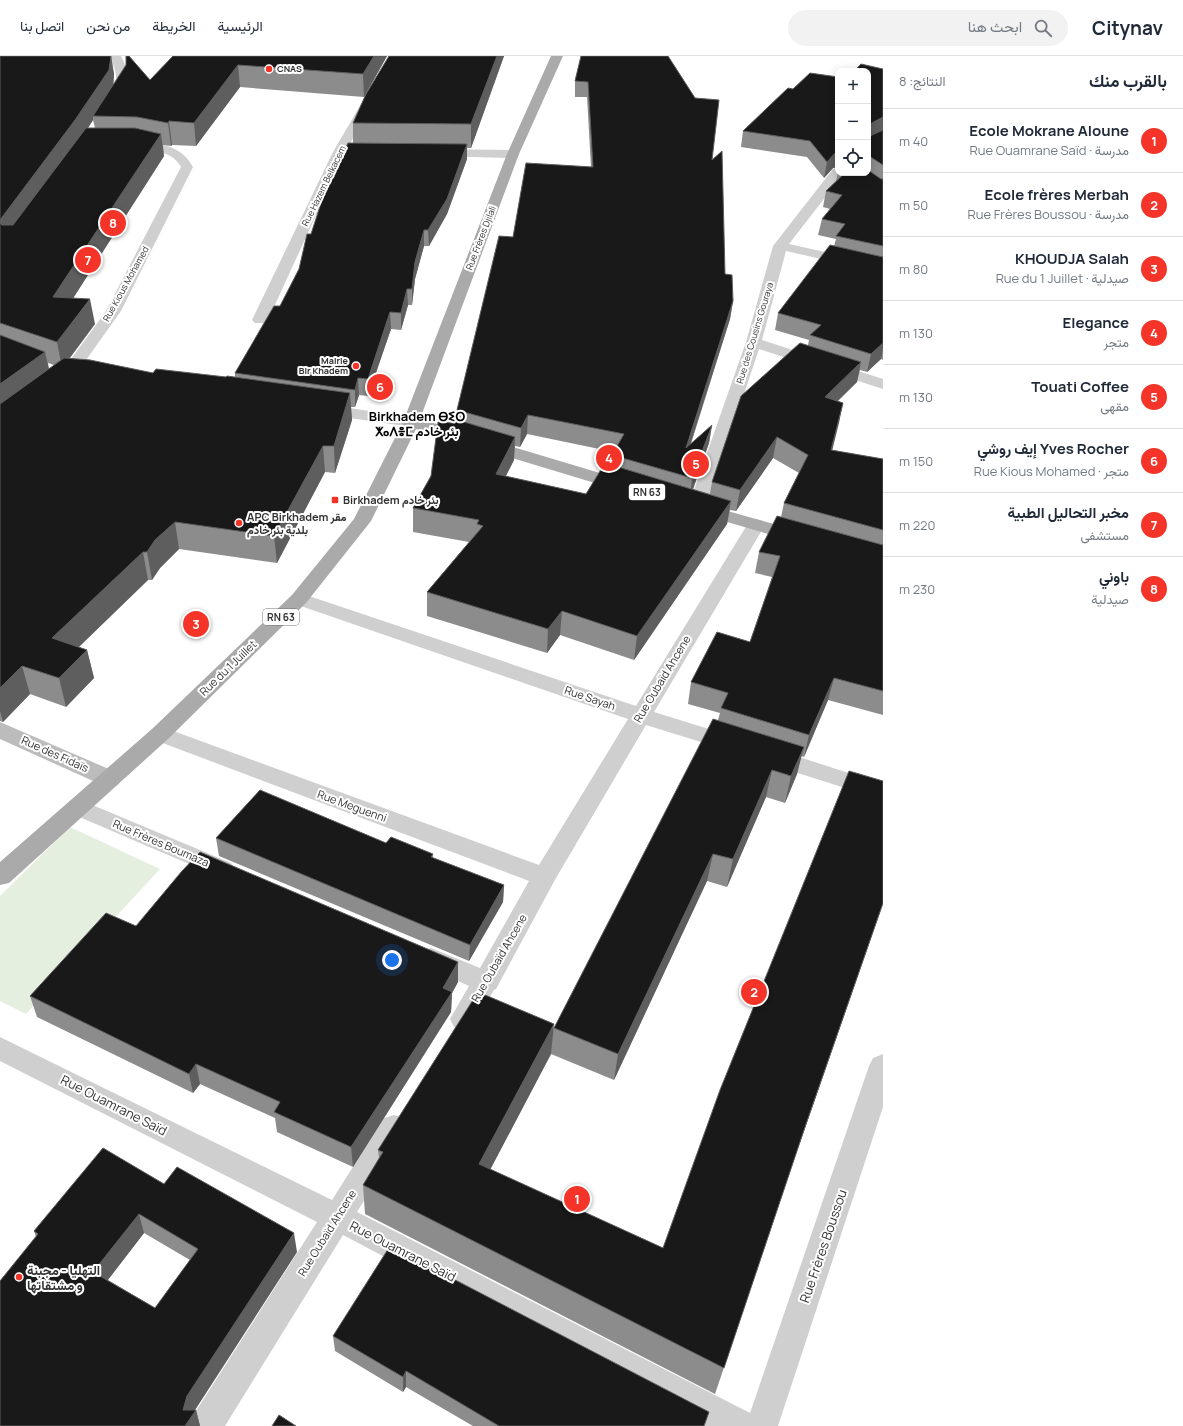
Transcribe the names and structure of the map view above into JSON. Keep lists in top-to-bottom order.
{
  "streets": {
    "main road": ["Rue Frères Djilali", "RN 63", "Rue du 1 Juillet"],
    "street": [
      "Rue Hazem Belkacem",
      "Rue Kious Mohamed",
      "Rue des Cousins Gouraya",
      "Rue Oubaïd Ahcene",
      "Rue Sayah",
      "Rue des Fidaïs",
      "Rue Meguenni",
      "Rue Frères Boumaza",
      "Rue Ouamrane Saïd",
      "Rue Frères Boussou"
    ]
  },
  "crossings": [
    ["Rue Frères Djilali", "RN 63"],
    ["Rue Frères Djilali", "Rue du 1 Juillet"],
    ["RN 63", "Rue du 1 Juillet"],
    ["Rue du 1 Juillet", "Rue Sayah"],
    ["Rue du 1 Juillet", "Rue des Fidaïs"],
    ["Rue du 1 Juillet", "Rue Meguenni"],
    ["Rue du 1 Juillet", "Rue Frères Boumaza"],
    ["Rue Oubaïd Ahcene", "Rue Sayah"],
    ["Rue Oubaïd Ahcene", "Rue Meguenni"],
    ["Rue Oubaïd Ahcene", "Rue Ouamrane Saïd"]
  ],
  "districts": ["Birkhadem ⴱⵉⵔ ⵅⴰⴷⴻⵎ بئر خادم"],
  "places": {
    "other": [
      "CNAS",
      "Mairie Bir Khadem",
      "APC Birkhadem مقر بلدية بئر خادم",
      "التهليا - مجبنة و مشتقاتها"
    ],
    "transit": ["Birkhadem بئر خادم"]
  },
  "page": {
    "header": "Citynav",
    "search": "ابحث هنا",
    "nav": [
      "الرئيسية",
      "الخريطة",
      "من نحن",
      "اتصل بنا"
    ],
    "heading": ["بالقرب منك", "النتائج: 8"],
    "map_buttons": ["+", "−"],
    "list": [
      {
        "mark": "1",
        "name": "Ecole Mokrane Aloune",
        "note": "مدرسة · Rue Ouamrane Saïd",
        "value": "40 m"
      },
      {
        "mark": "2",
        "name": "Ecole frères Merbah",
        "note": "مدرسة · Rue Frères Boussou",
        "value": "50 m"
      },
      {
        "mark": "3",
        "name": "KHOUDJA Salah",
        "note": "صيدلية · Rue du 1 Juillet",
        "value": "80 m"
      },
      {
        "mark": "4",
        "name": "Elegance",
        "note": "متجر",
        "value": "130 m"
      },
      {
        "mark": "5",
        "name": "Touati Coffee",
        "note": "مقهى",
        "value": "130 m"
      },
      {
        "mark": "6",
        "name": "Yves Rocher إيف روشي",
        "note": "متجر · Rue Kious Mohamed",
        "value": "150 m"
      },
      {
        "mark": "7",
        "name": "مخبر التحاليل الطبية",
        "note": "مستشفى",
        "value": "220 m"
      },
      {
        "mark": "8",
        "name": "باوني",
        "note": "صيدلية",
        "value": "230 m"
      }
    ],
    "pins": [
      "8",
      "7",
      "6",
      "4",
      "5",
      "3",
      "2",
      "1"
    ]
  }
}
